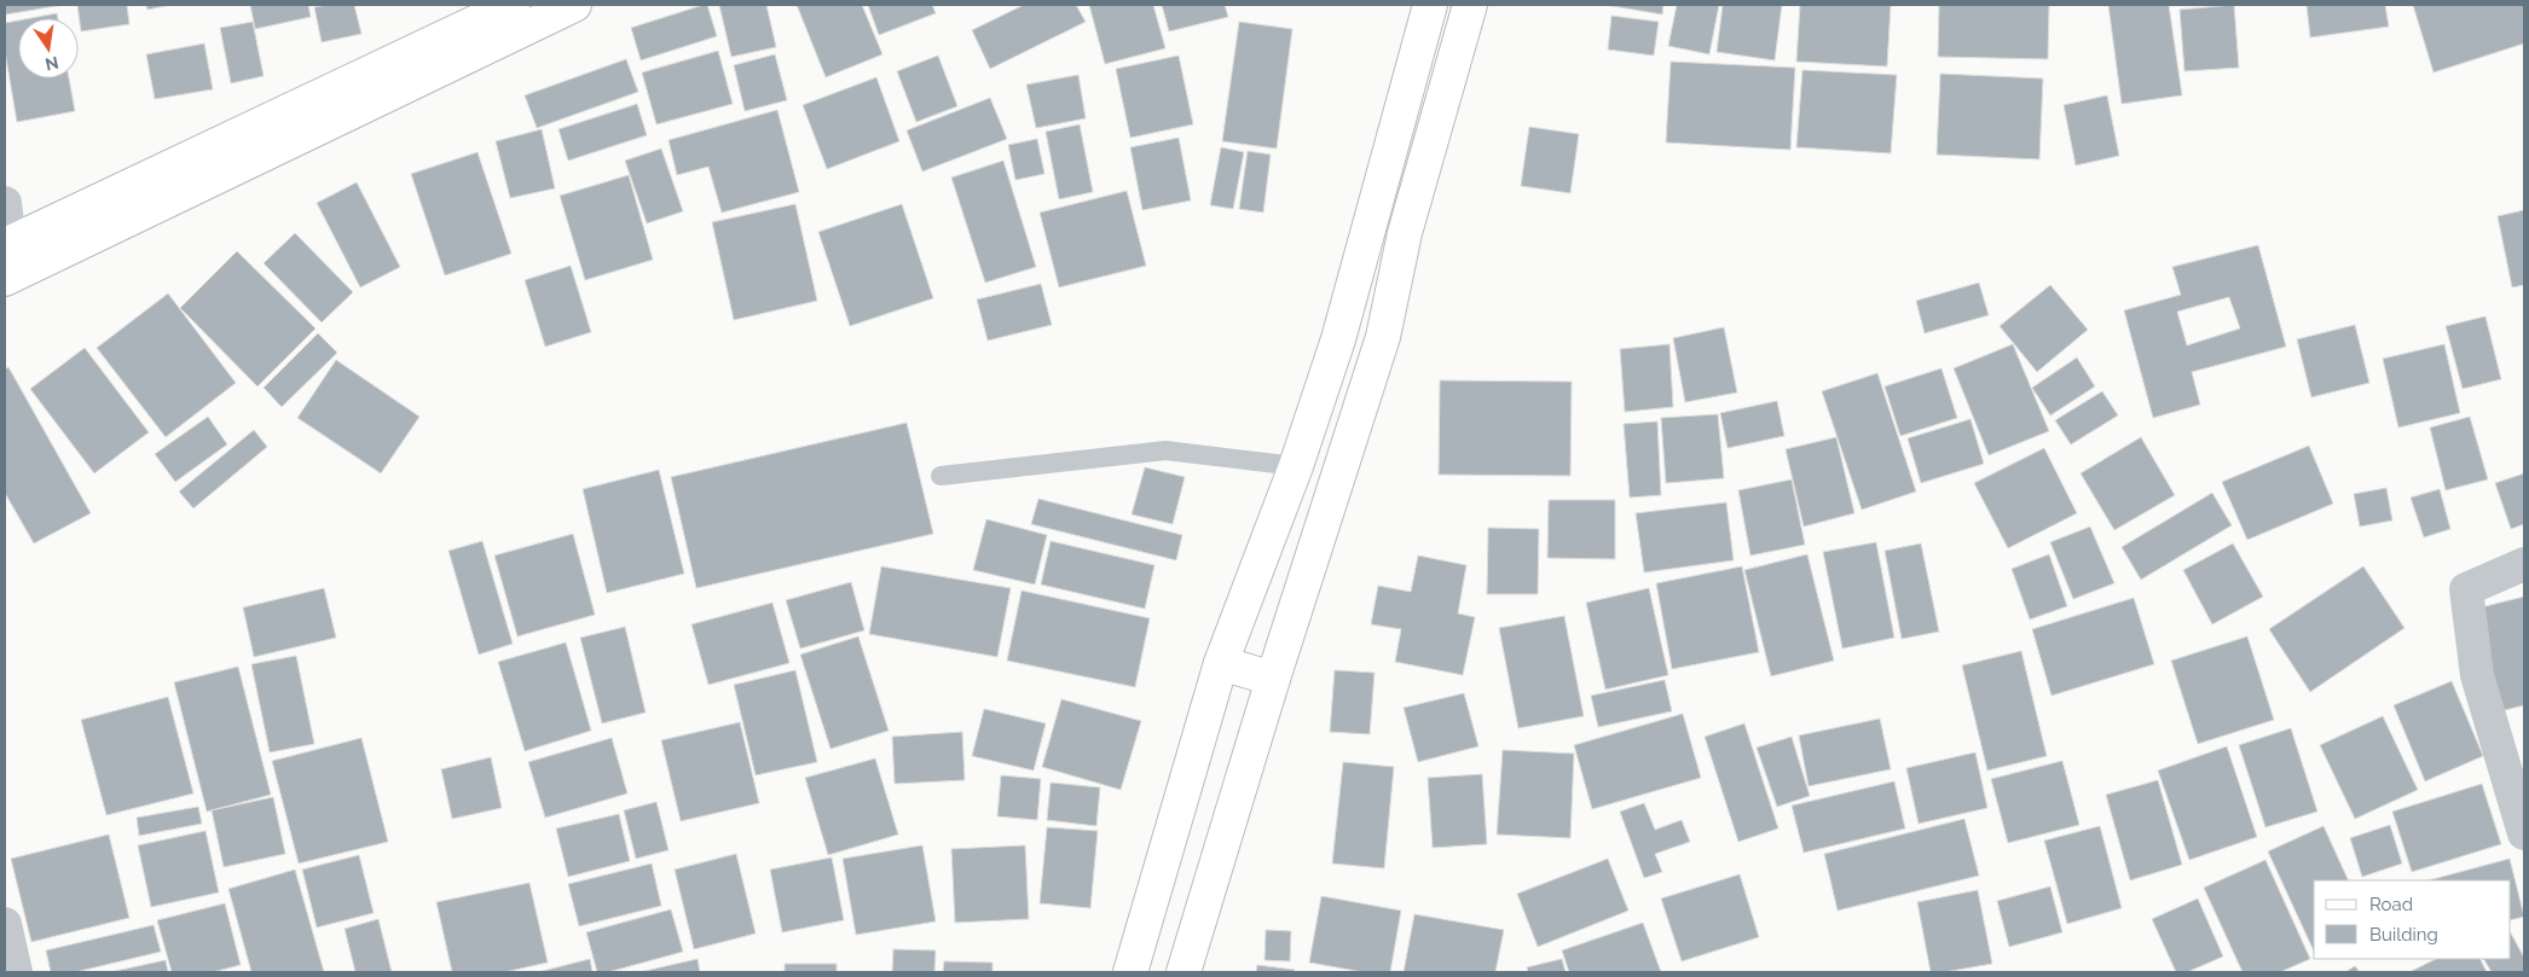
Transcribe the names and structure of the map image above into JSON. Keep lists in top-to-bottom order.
{
  "legend": ["Road", "Building"],
  "north": "bottom"
}
